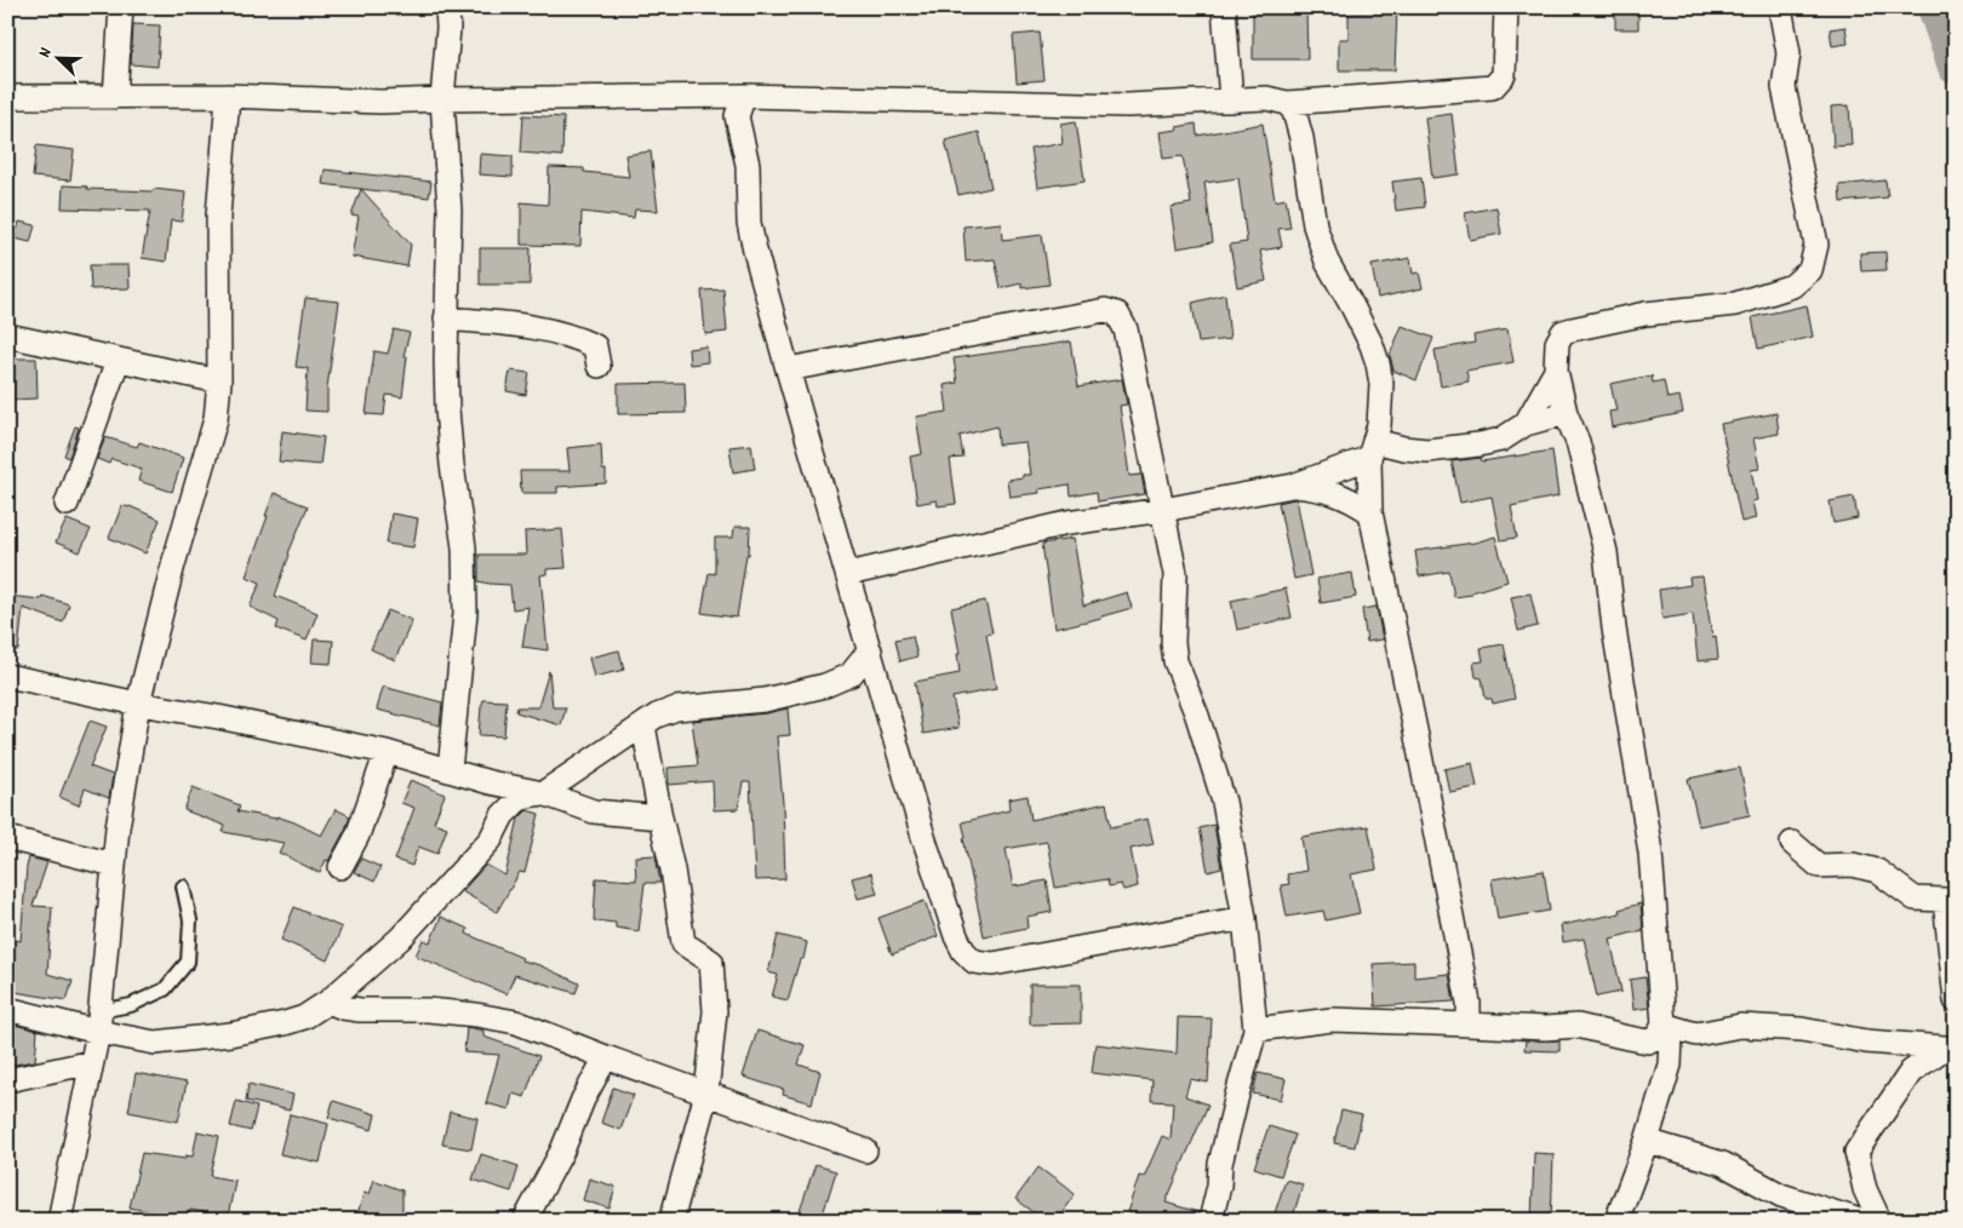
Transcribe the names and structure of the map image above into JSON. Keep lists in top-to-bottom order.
{
  "north": "top left"
}
